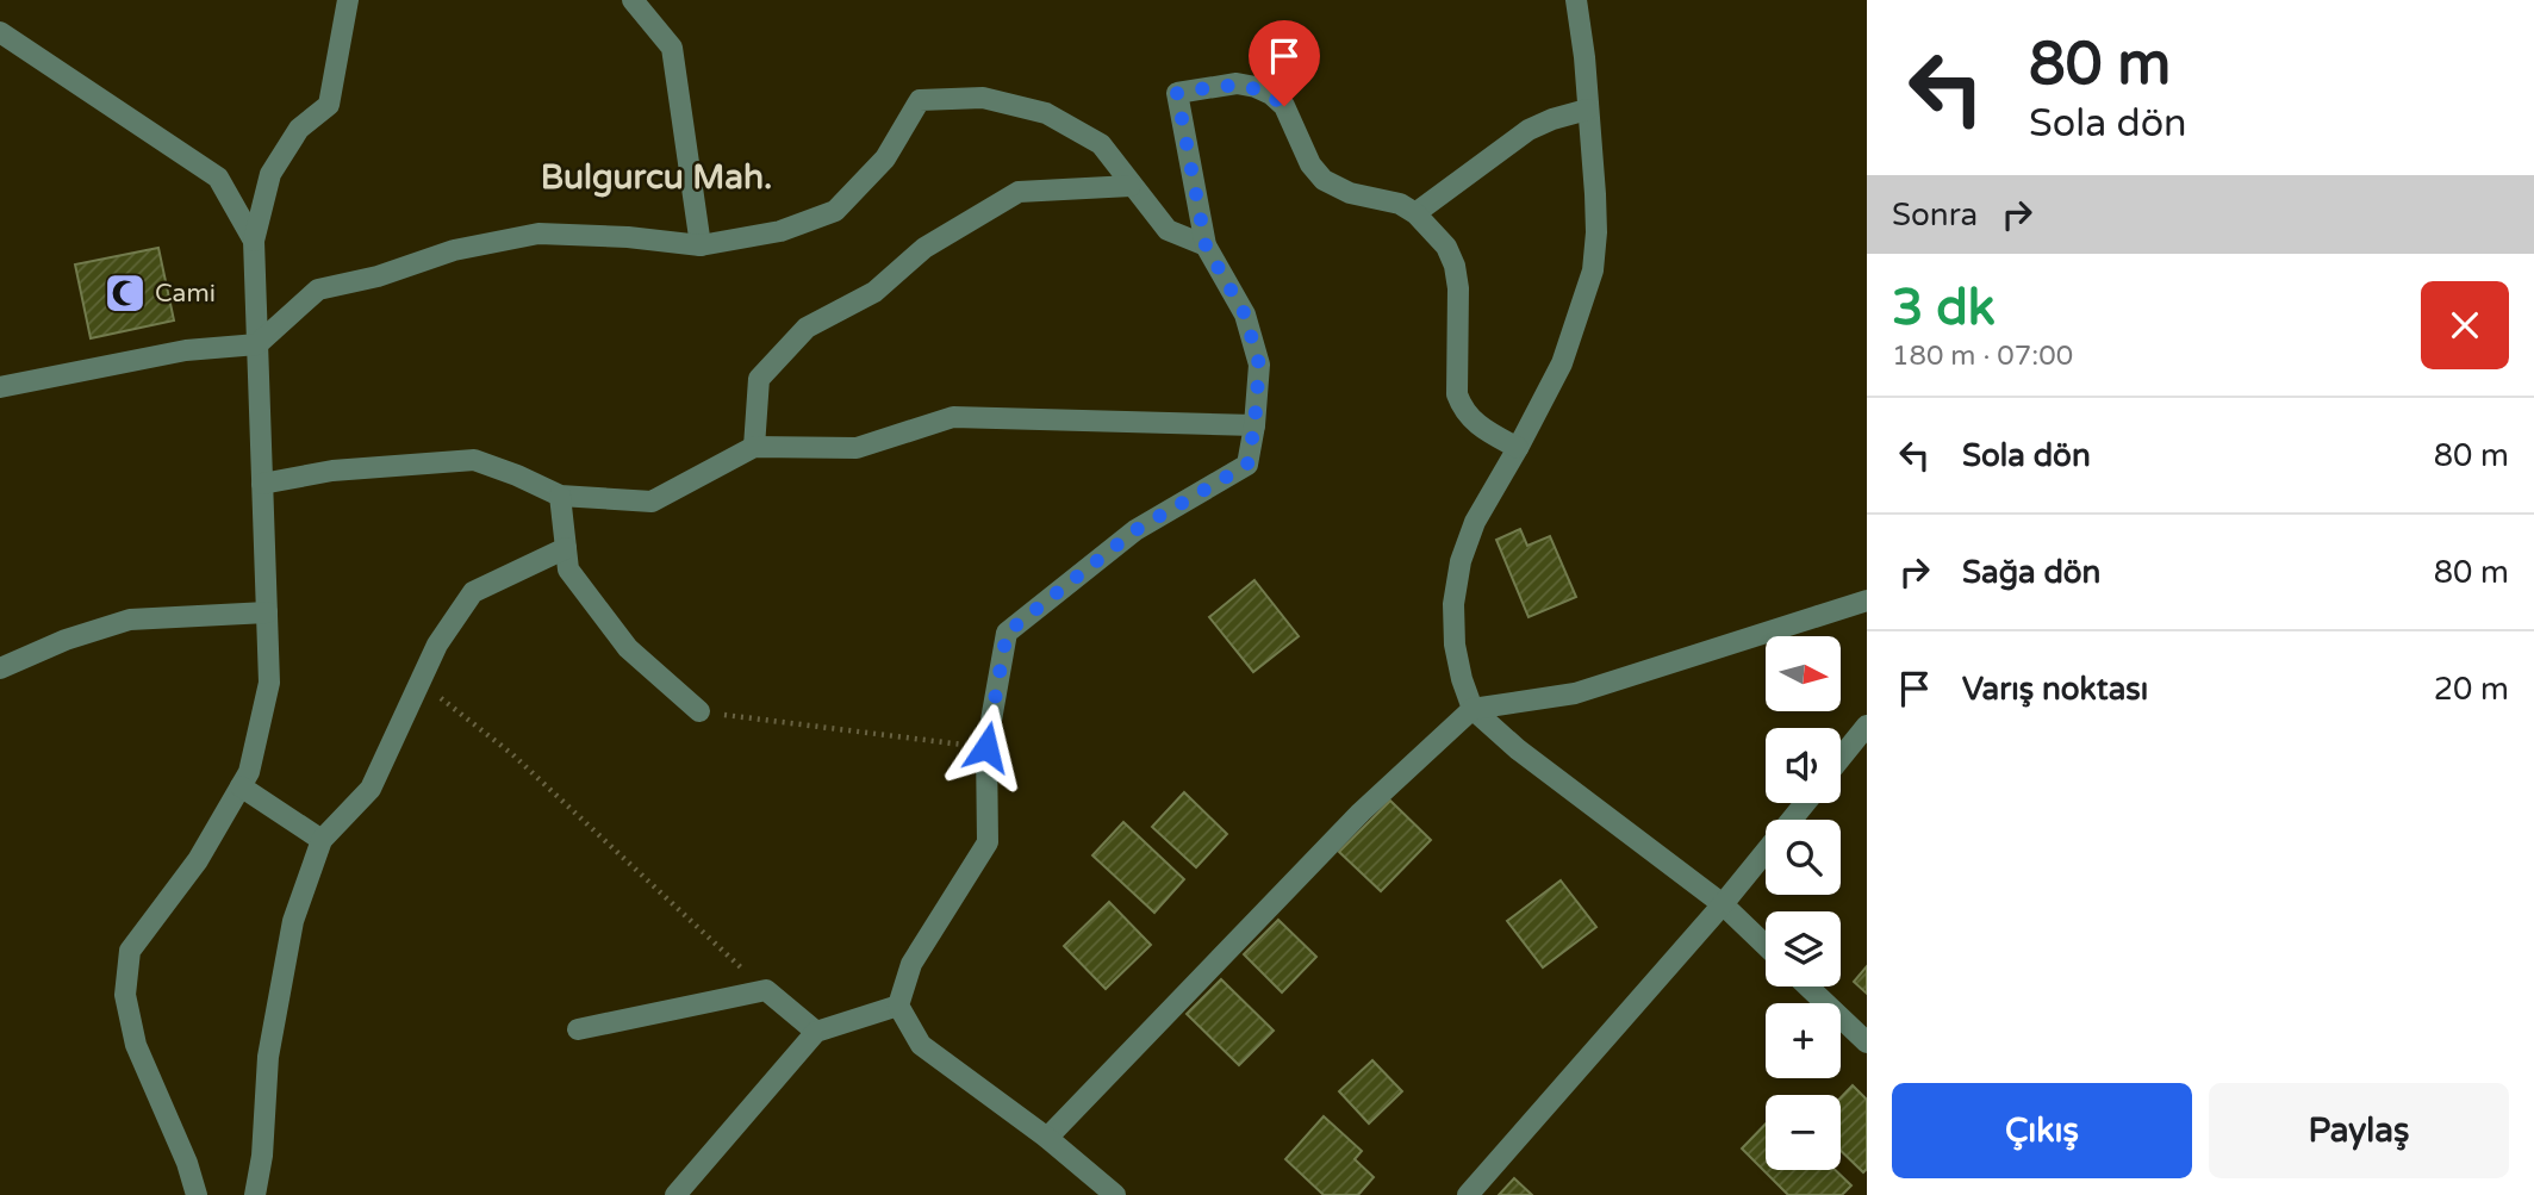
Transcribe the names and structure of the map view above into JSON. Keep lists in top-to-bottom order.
{
  "districts": ["Bulgurcu Mah."],
  "places": {
    "mosque": ["Cami"]
  },
  "north": "right",
  "page": {
    "turn": ["80 m", "Sola dön"],
    "then": "Sonra",
    "heading": ["3 dk", "180 m · 07:00"],
    "list": [
      {
        "name": "Sola dön",
        "value": "80 m"
      },
      {
        "name": "Sağa dön",
        "value": "80 m"
      },
      {
        "name": "Varış noktası",
        "value": "20 m"
      }
    ],
    "map_buttons": ["+", "−"],
    "buttons": ["Çıkış", "Paylaş"]
  }
}
